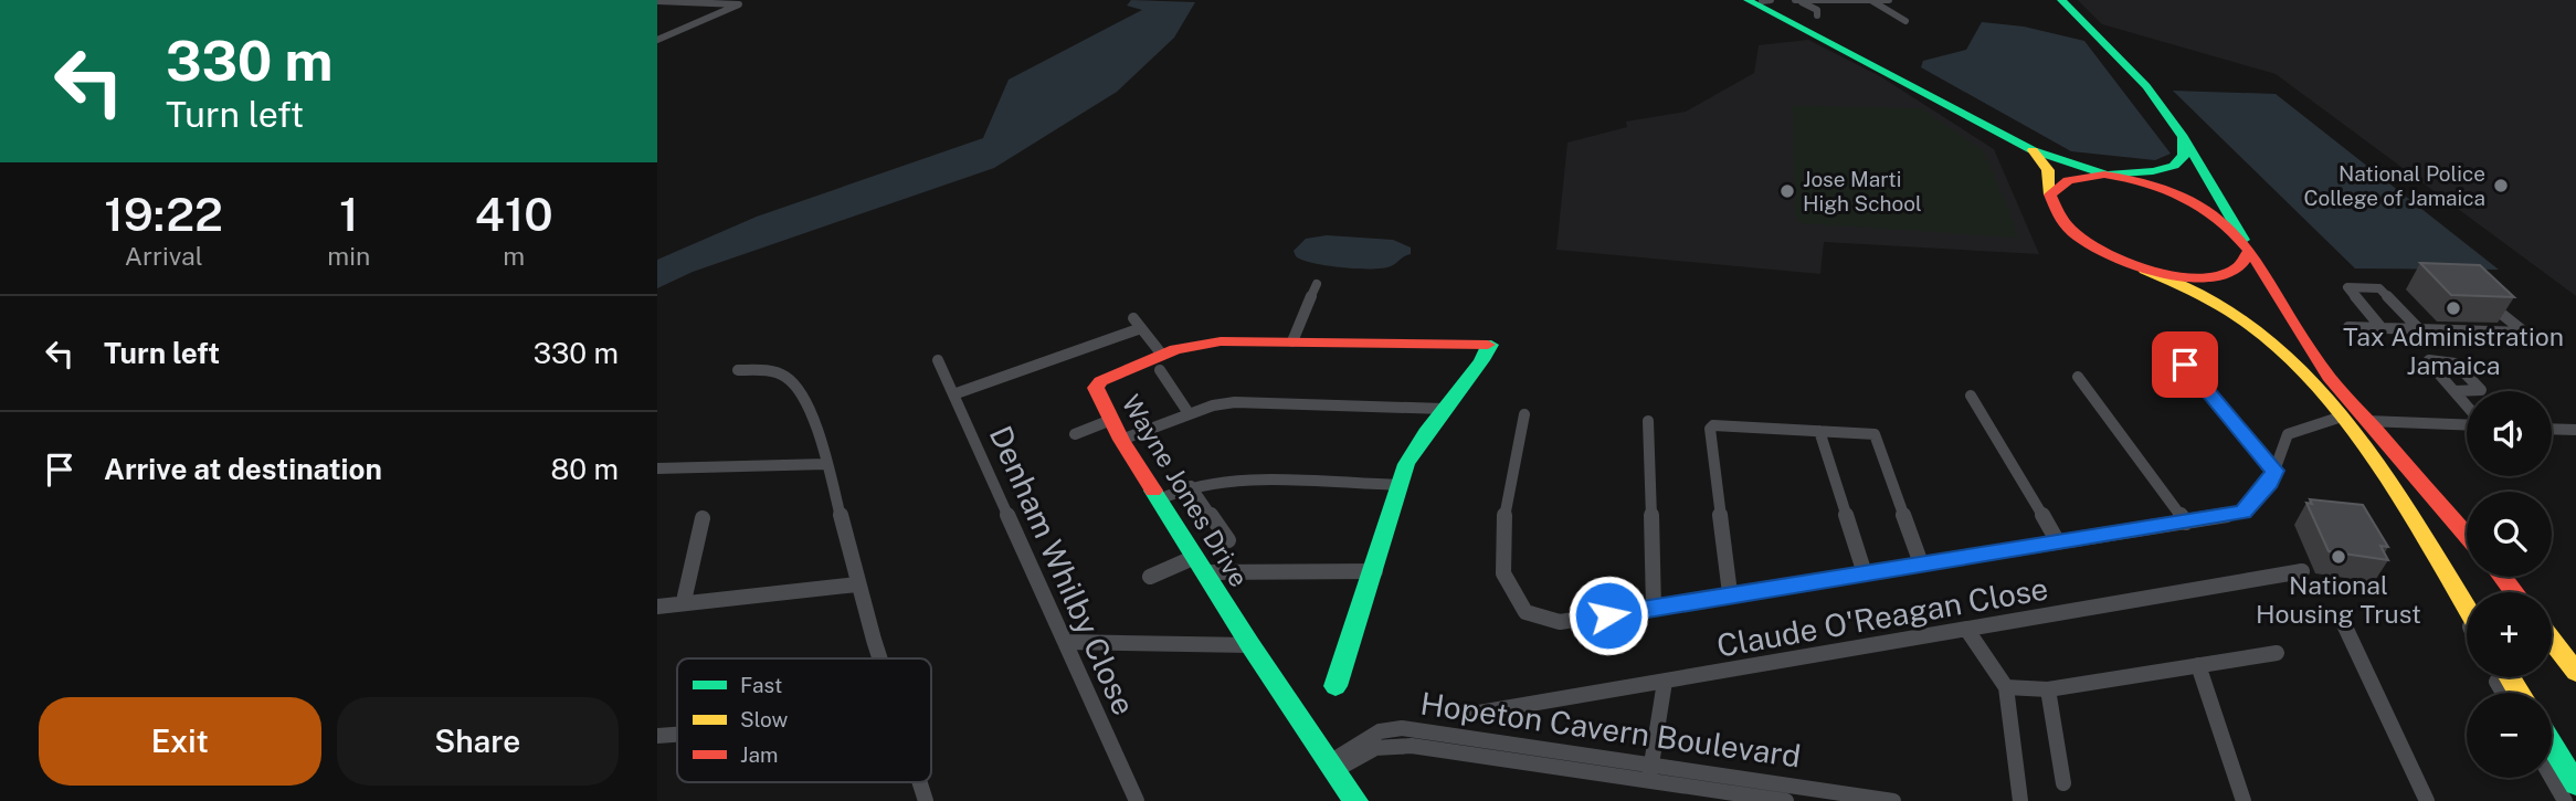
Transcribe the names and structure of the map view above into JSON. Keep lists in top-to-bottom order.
{
  "streets": {
    "main road": ["Wayne Jones Drive"],
    "street": ["Denham Whilby Close", "Claude O'Reagan Close", "Hopeton Cavern Boulevard"]
  },
  "crossings": [
    ["Wayne Jones Drive", "Hopeton Cavern Boulevard"]
  ],
  "places": [
    "National Police College of Jamaica",
    "Jose Marti High School",
    "Tax Administration Jamaica",
    "National Housing Trust"
  ],
  "legend": ["Fast", "Slow", "Jam"],
  "page": {
    "turn": ["330 m", "Turn left"],
    "eta": [
      "19:22",
      "Arrival",
      "1",
      "min",
      "410",
      "m"
    ],
    "list": [
      {
        "name": "Turn left",
        "value": "330 m"
      },
      {
        "name": "Arrive at destination",
        "value": "80 m"
      }
    ],
    "map_buttons": ["+", "−"],
    "buttons": ["Exit", "Share"]
  }
}
